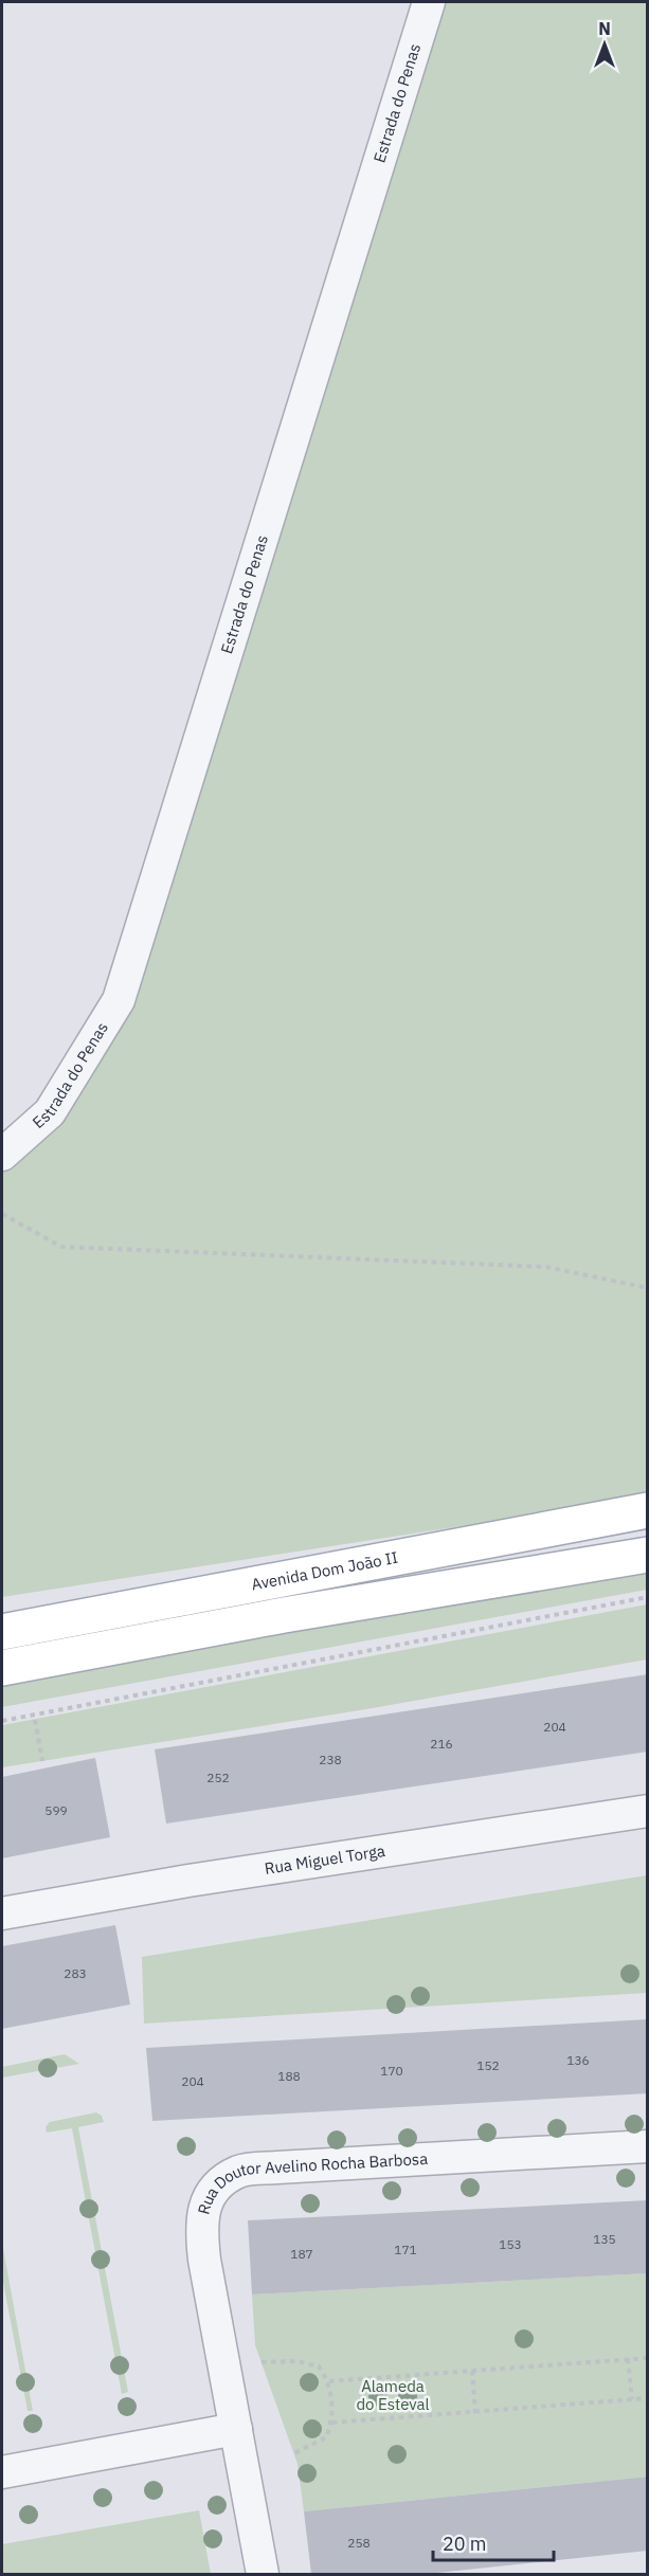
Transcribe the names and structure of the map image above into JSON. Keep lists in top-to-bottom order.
{
  "streets": {
    "main road": ["Avenida Dom João II"],
    "street": ["Estrada do Penas", "Rua Miguel Torga", "Rua Doutor Avelino Rocha Barbosa"]
  },
  "parks": ["Alameda do Esteval"],
  "house_numbers": [
    "204",
    "216",
    "238",
    "252",
    "599",
    "283",
    "136",
    "152",
    "170",
    "188",
    "204",
    "135",
    "153",
    "171",
    "187",
    "258"
  ],
  "scale_bar": "20 m",
  "north": "top"
}
